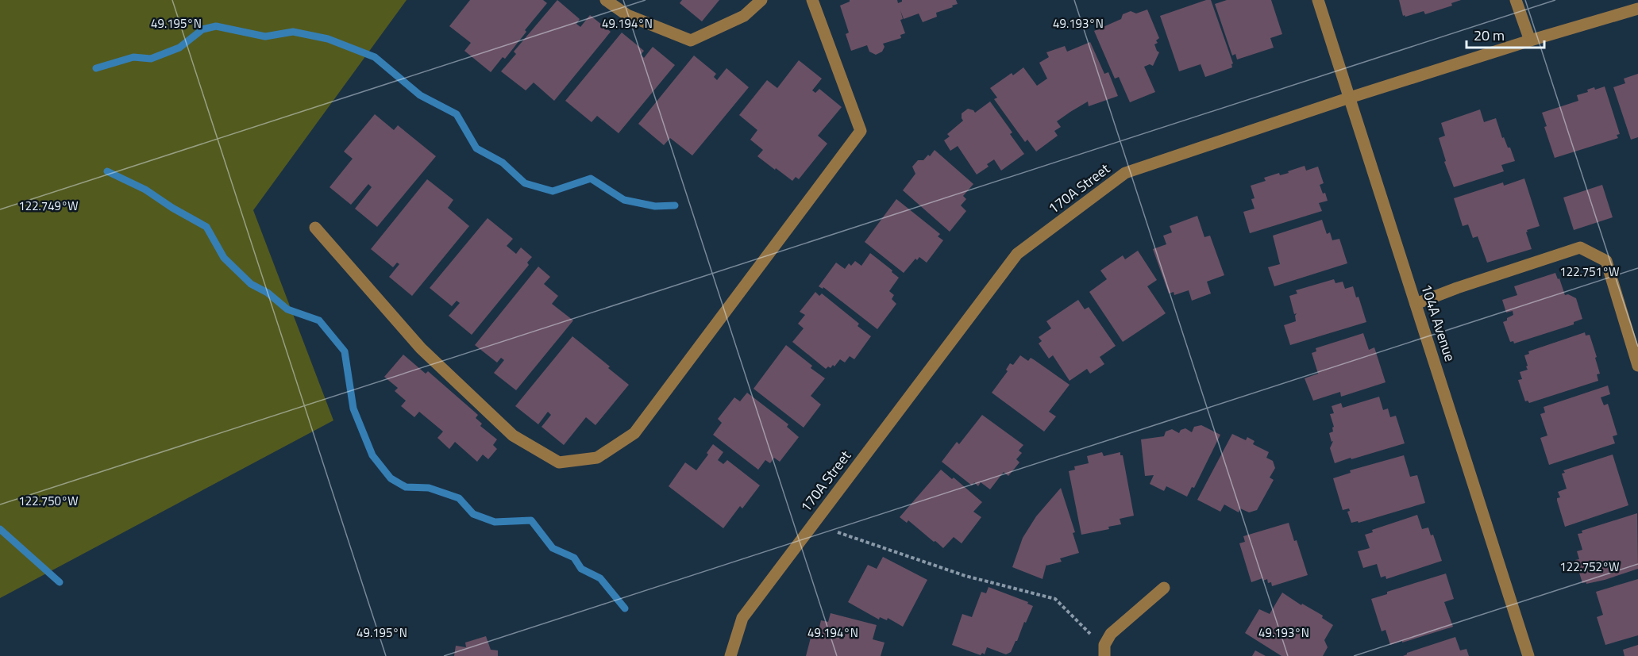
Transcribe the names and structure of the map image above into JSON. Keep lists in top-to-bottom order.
{
  "streets": {
    "street": ["170A Street", "104A Avenue"]
  },
  "crossings": [
    ["170A Street", "104A Avenue"]
  ],
  "scale_bar": "20 m",
  "coordinates": [
    "49.195°N",
    "49.194°N",
    "49.193°N",
    "122.749°W",
    "122.751°W",
    "122.750°W",
    "122.752°W"
  ]
}
